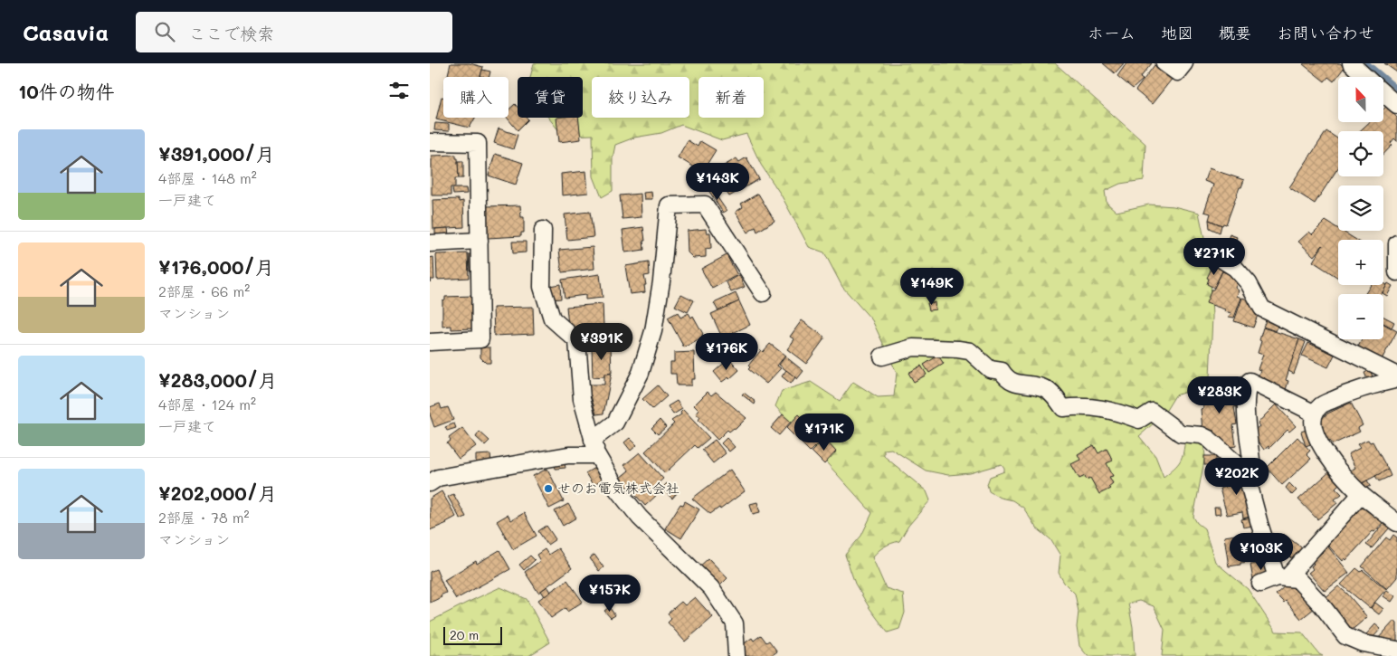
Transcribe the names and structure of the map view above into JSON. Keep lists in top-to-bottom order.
{
  "places": ["せのお電気株式会社"],
  "scale_bar": "20 m",
  "north": "top",
  "page": {
    "header": "Casavia",
    "search": "ここで検索",
    "nav": [
      "ホーム",
      "地図",
      "概要",
      "お問い合わせ"
    ],
    "heading": "10件の物件",
    "map_buttons": ["+", "−"],
    "chip": [
      "購入",
      "賃貸",
      "絞り込み",
      "新着"
    ],
    "list": [
      {
        "name": "¥391,000/月",
        "note": "4部屋 · 148 m² · 一戸建て"
      },
      {
        "name": "¥176,000/月",
        "note": "2部屋 · 66 m² · マンション"
      },
      {
        "name": "¥283,000/月",
        "note": "4部屋 · 124 m² · 一戸建て"
      },
      {
        "name": "¥202,000/月",
        "note": "2部屋 · 78 m² · マンション"
      }
    ],
    "price": [
      "¥143K",
      "¥271K",
      "¥149K",
      "¥391K",
      "¥176K",
      "¥283K",
      "¥171K",
      "¥202K",
      "¥103K",
      "¥157K"
    ],
    "scale": "20 m"
  }
}
